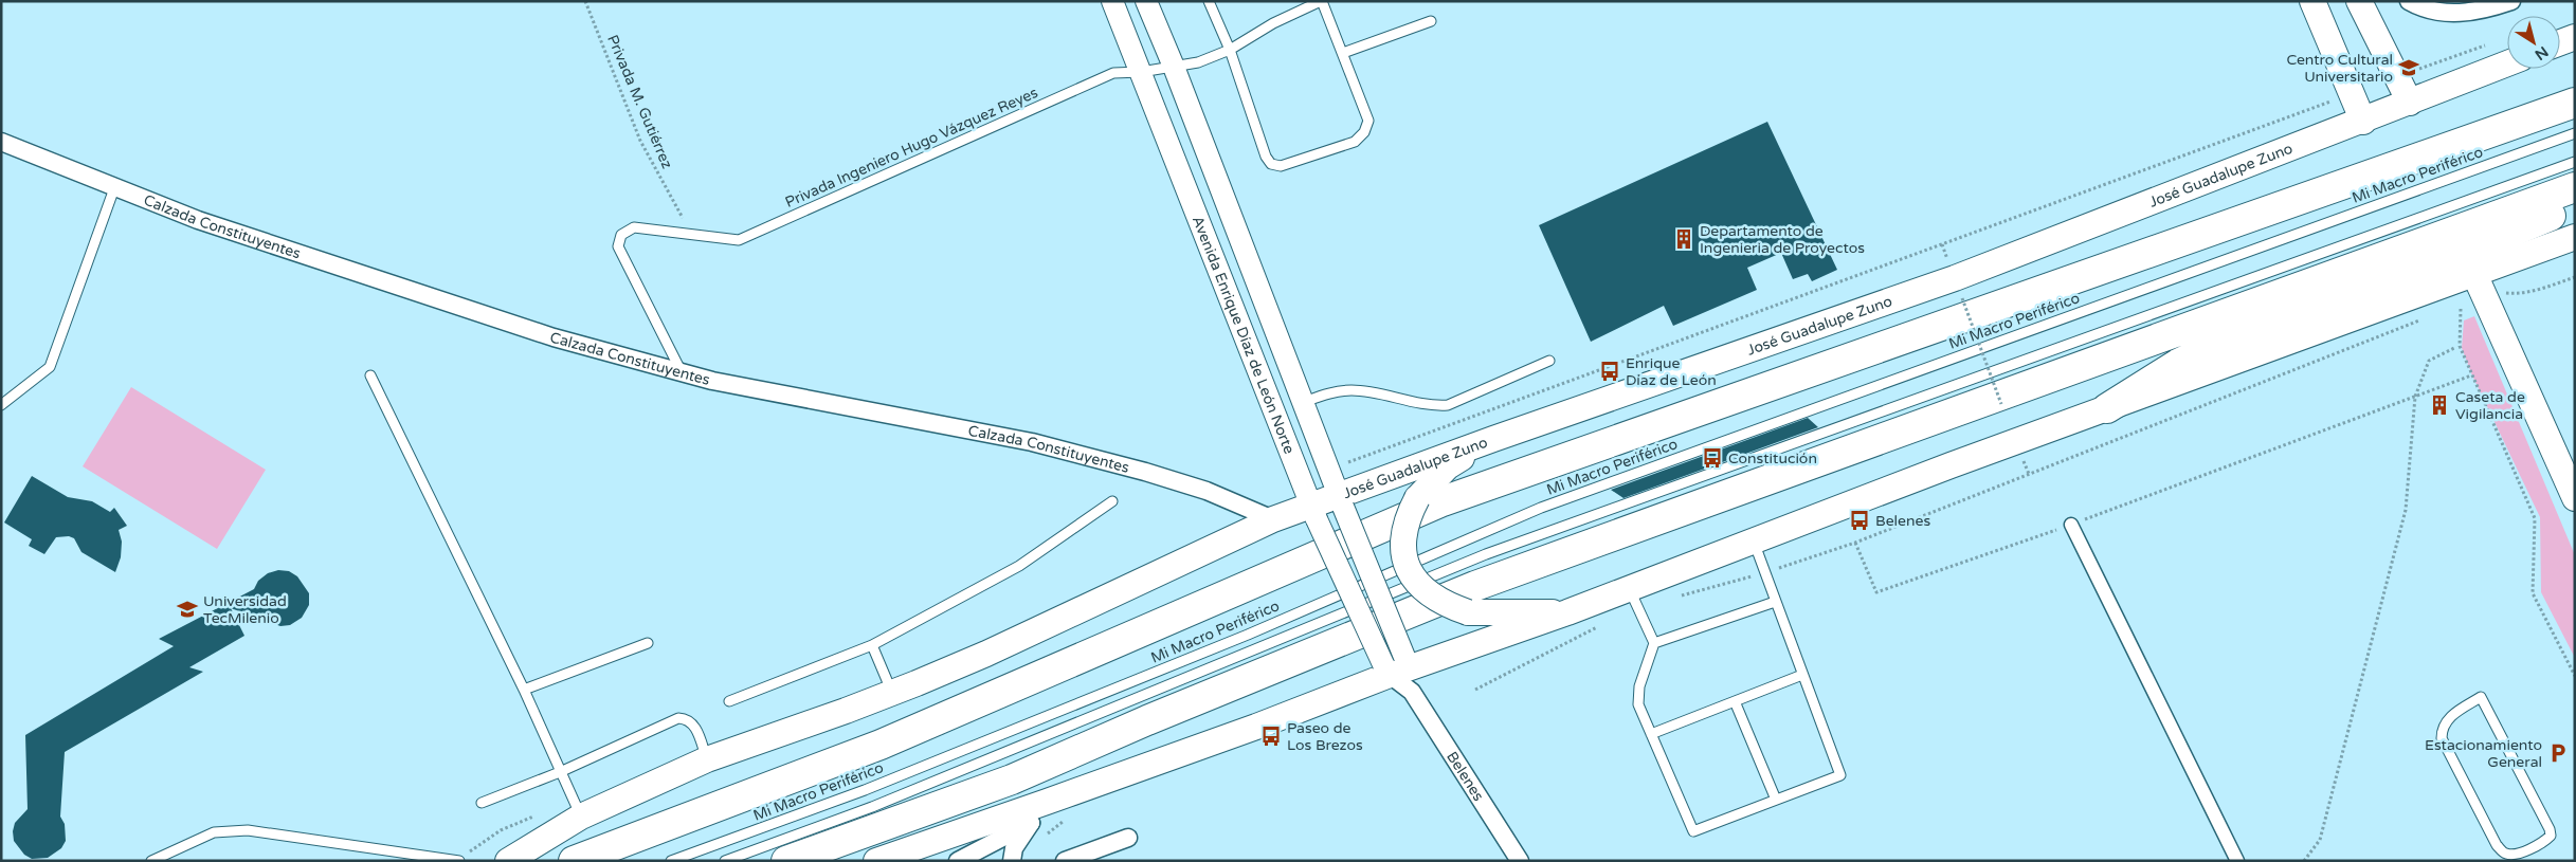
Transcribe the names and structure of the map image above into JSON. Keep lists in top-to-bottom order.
{
  "streets": {
    "main road": ["José Guadalupe Zuno"],
    "street": ["Calzada Constituyentes", "Avenida Enrique Díaz de León Norte", "Belenes"],
    "lane": ["Privada Ingeniero Hugo Vázquez Reyes", "Mi Macro Periférico"],
    "path": ["Privada M. Gutiérrez"]
  },
  "crossings": [
    ["Privada M. Gutiérrez", "Privada Ingeniero Hugo Vázquez Reyes"],
    ["Privada Ingeniero Hugo Vázquez Reyes", "Calzada Constituyentes"],
    ["Privada Ingeniero Hugo Vázquez Reyes", "Avenida Enrique Díaz de León Norte"],
    ["José Guadalupe Zuno", "Calzada Constituyentes"],
    ["José Guadalupe Zuno", "Avenida Enrique Díaz de León Norte"],
    ["Avenida Enrique Díaz de León Norte", "Belenes"]
  ],
  "places": {
    "school or university": ["Centro Cultural Universitario", "Universidad TecMilenio"],
    "building": ["Departamento de Ingenieria de Proyectos", "Caseta de Vigilancia"],
    "bus stop": [
      "Enrique Díaz de León",
      "Constitución",
      "Belenes",
      "Paseo de Los Brezos"
    ],
    "parking": ["Estacionamiento General"]
  },
  "north": "bottom right"
}
